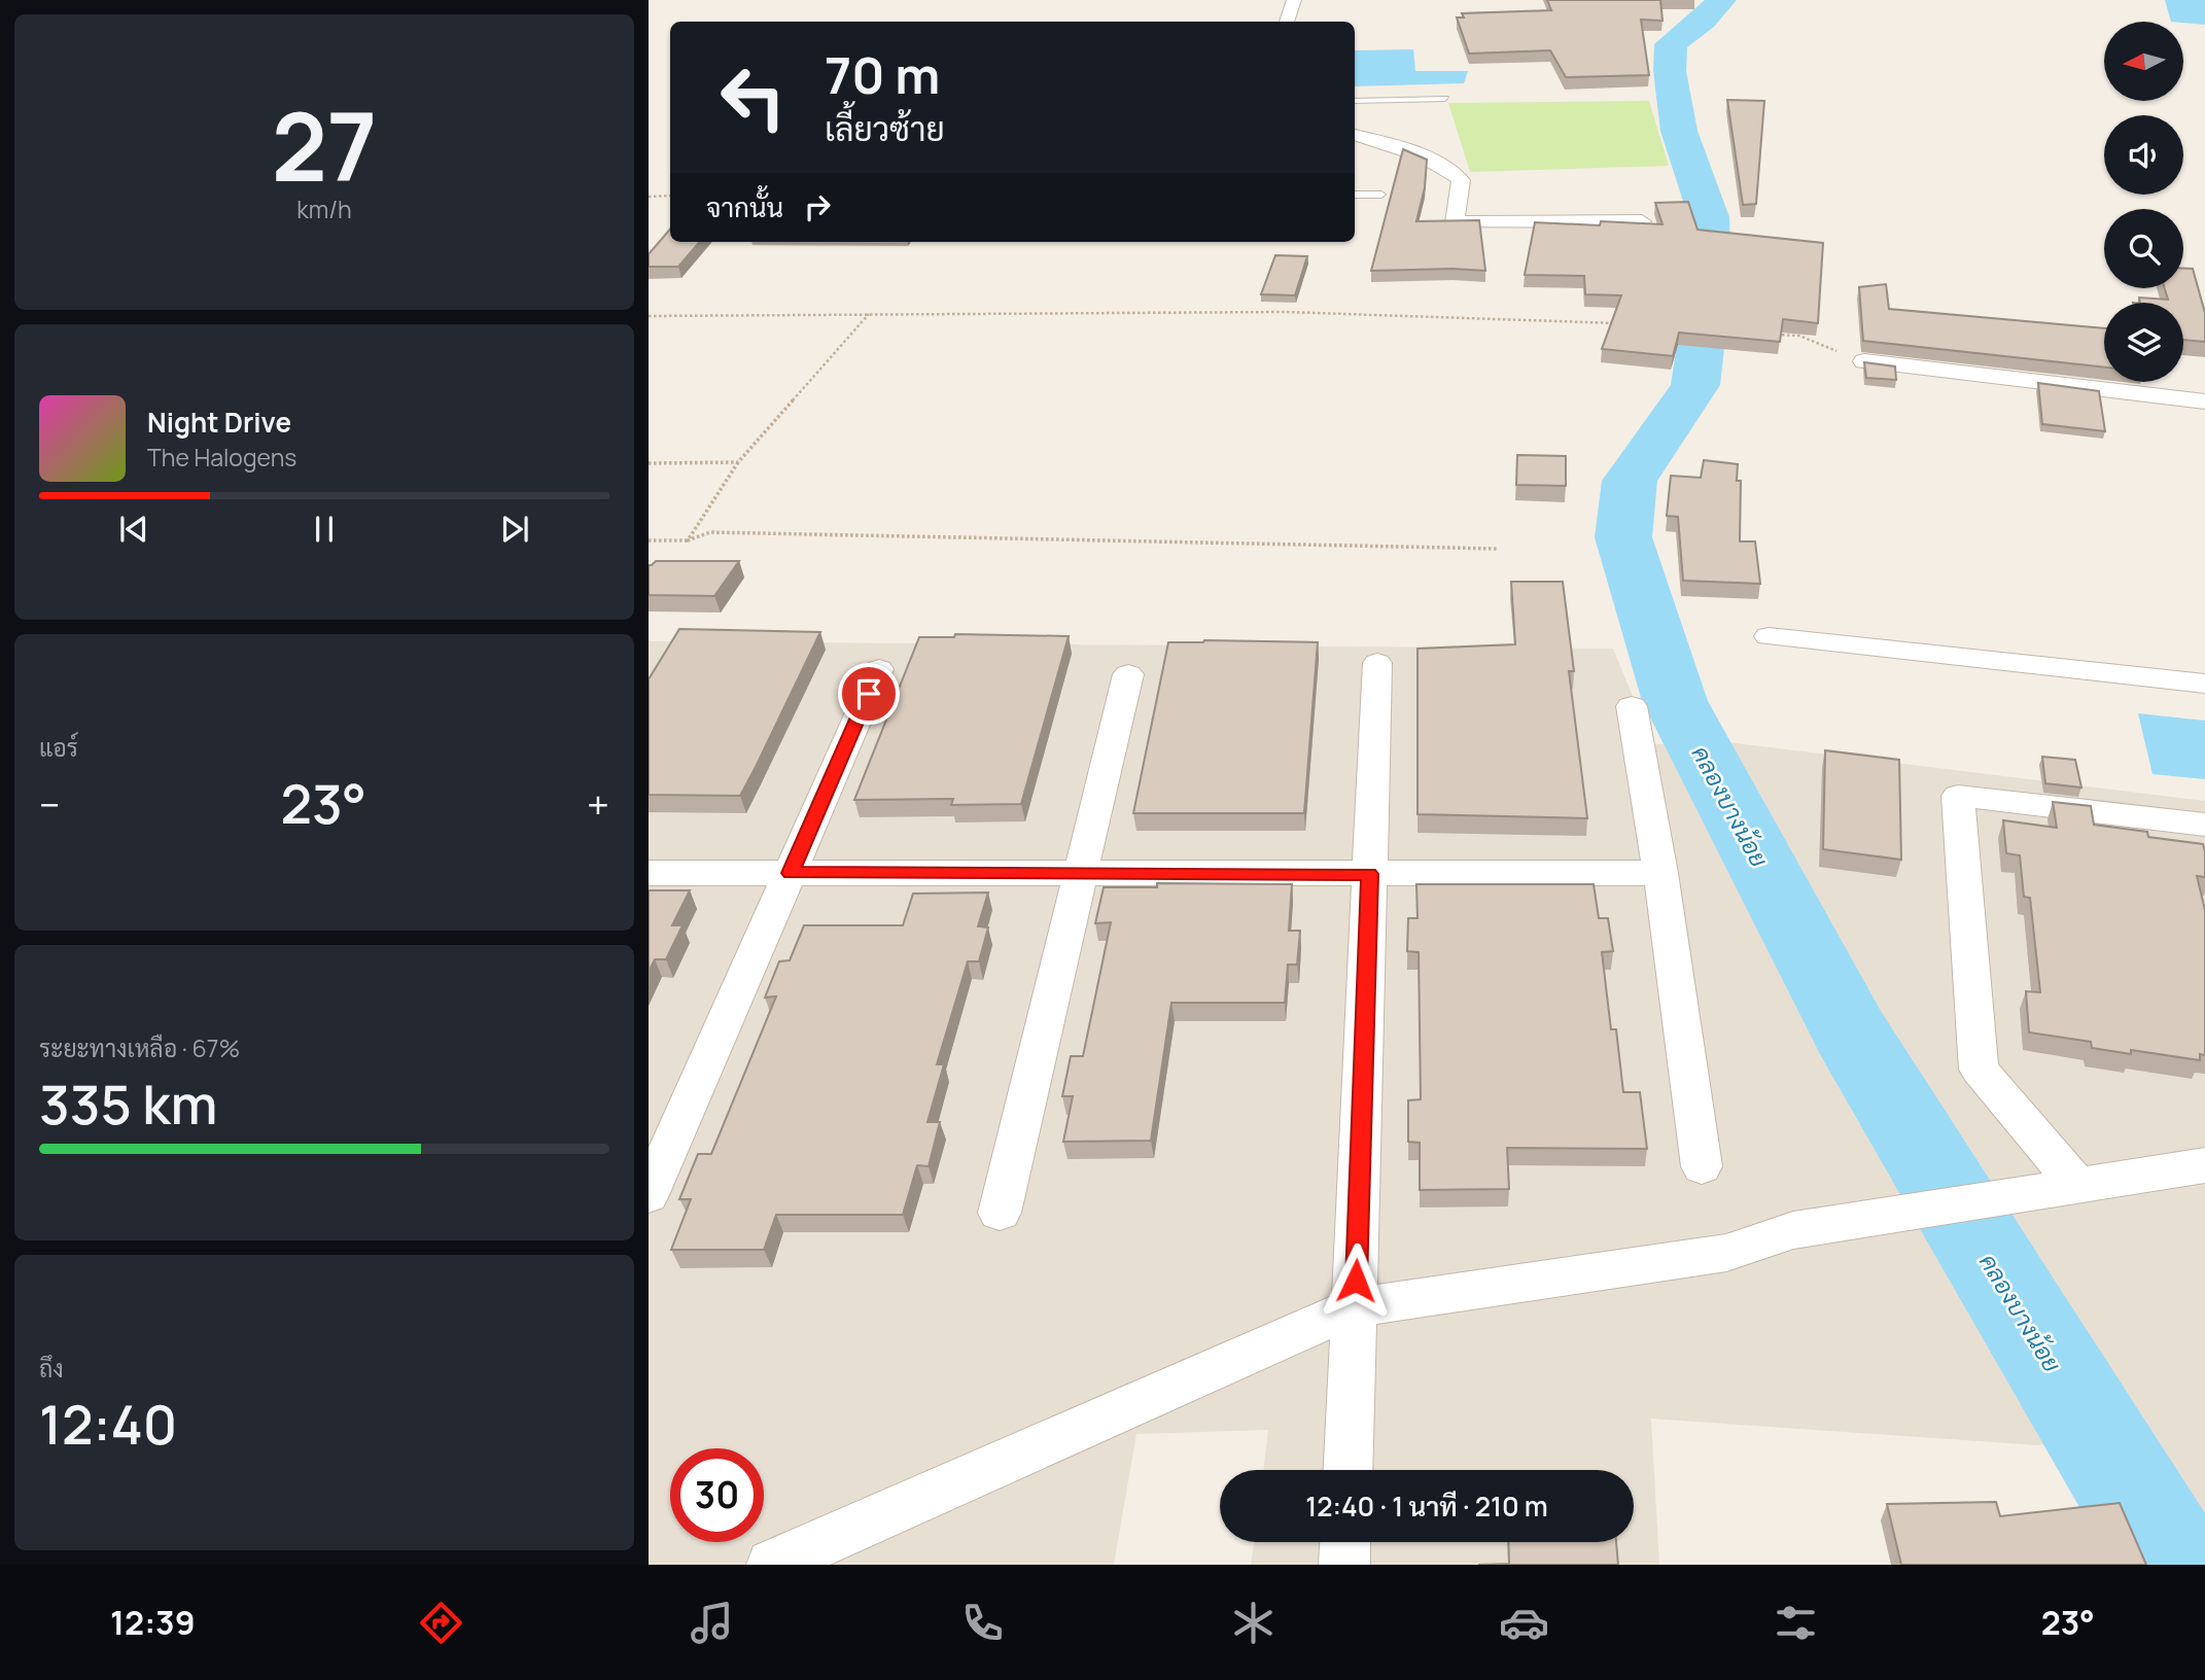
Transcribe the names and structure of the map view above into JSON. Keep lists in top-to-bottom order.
{
  "water": ["คลองบางน้อย"],
  "north": "left",
  "page": {
    "tile": [
      ["27", "km/h"],
      "แอร์",
      ["ระยะทางเหลือ · 67%", "335 km"],
      ["ถึง", "12:40"]
    ],
    "turn": ["70 m", "เลี้ยวซ้าย"],
    "then": "จากนั้น",
    "song": ["Night Drive", "The Halogens"],
    "heat": ["−", "23°", "+"],
    "limit": "30",
    "trip": "12:40 · 1 นาที · 210 m",
    "tabs": ["12:39", "23°"]
  }
}
